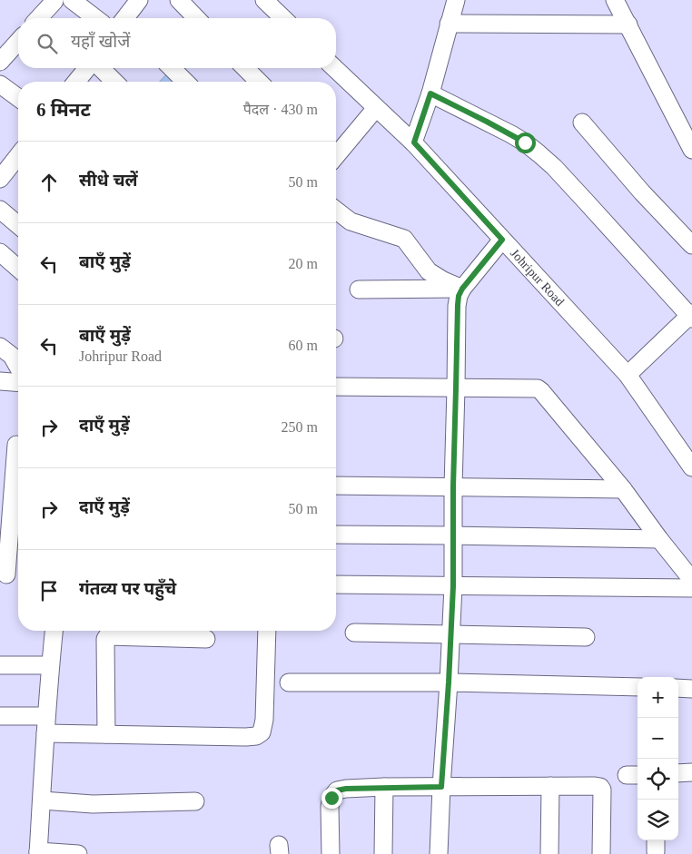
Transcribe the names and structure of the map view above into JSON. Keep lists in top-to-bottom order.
{
  "streets": {
    "street": ["Johripur Road"]
  },
  "page": {
    "search": "यहाँ खोजें",
    "heading": ["6 मिनट", "पैदल · 430 m"],
    "list": [
      ["सीधे चलें", "50 m"],
      ["बाएँ मुड़ें", "20 m"],
      ["बाएँ मुड़ें", "Johripur Road", "60 m"],
      ["दाएँ मुड़ें", "250 m"],
      ["दाएँ मुड़ें", "50 m"],
      "गंतव्य पर पहुँचे"
    ],
    "map_buttons": ["+", "−"]
  }
}
